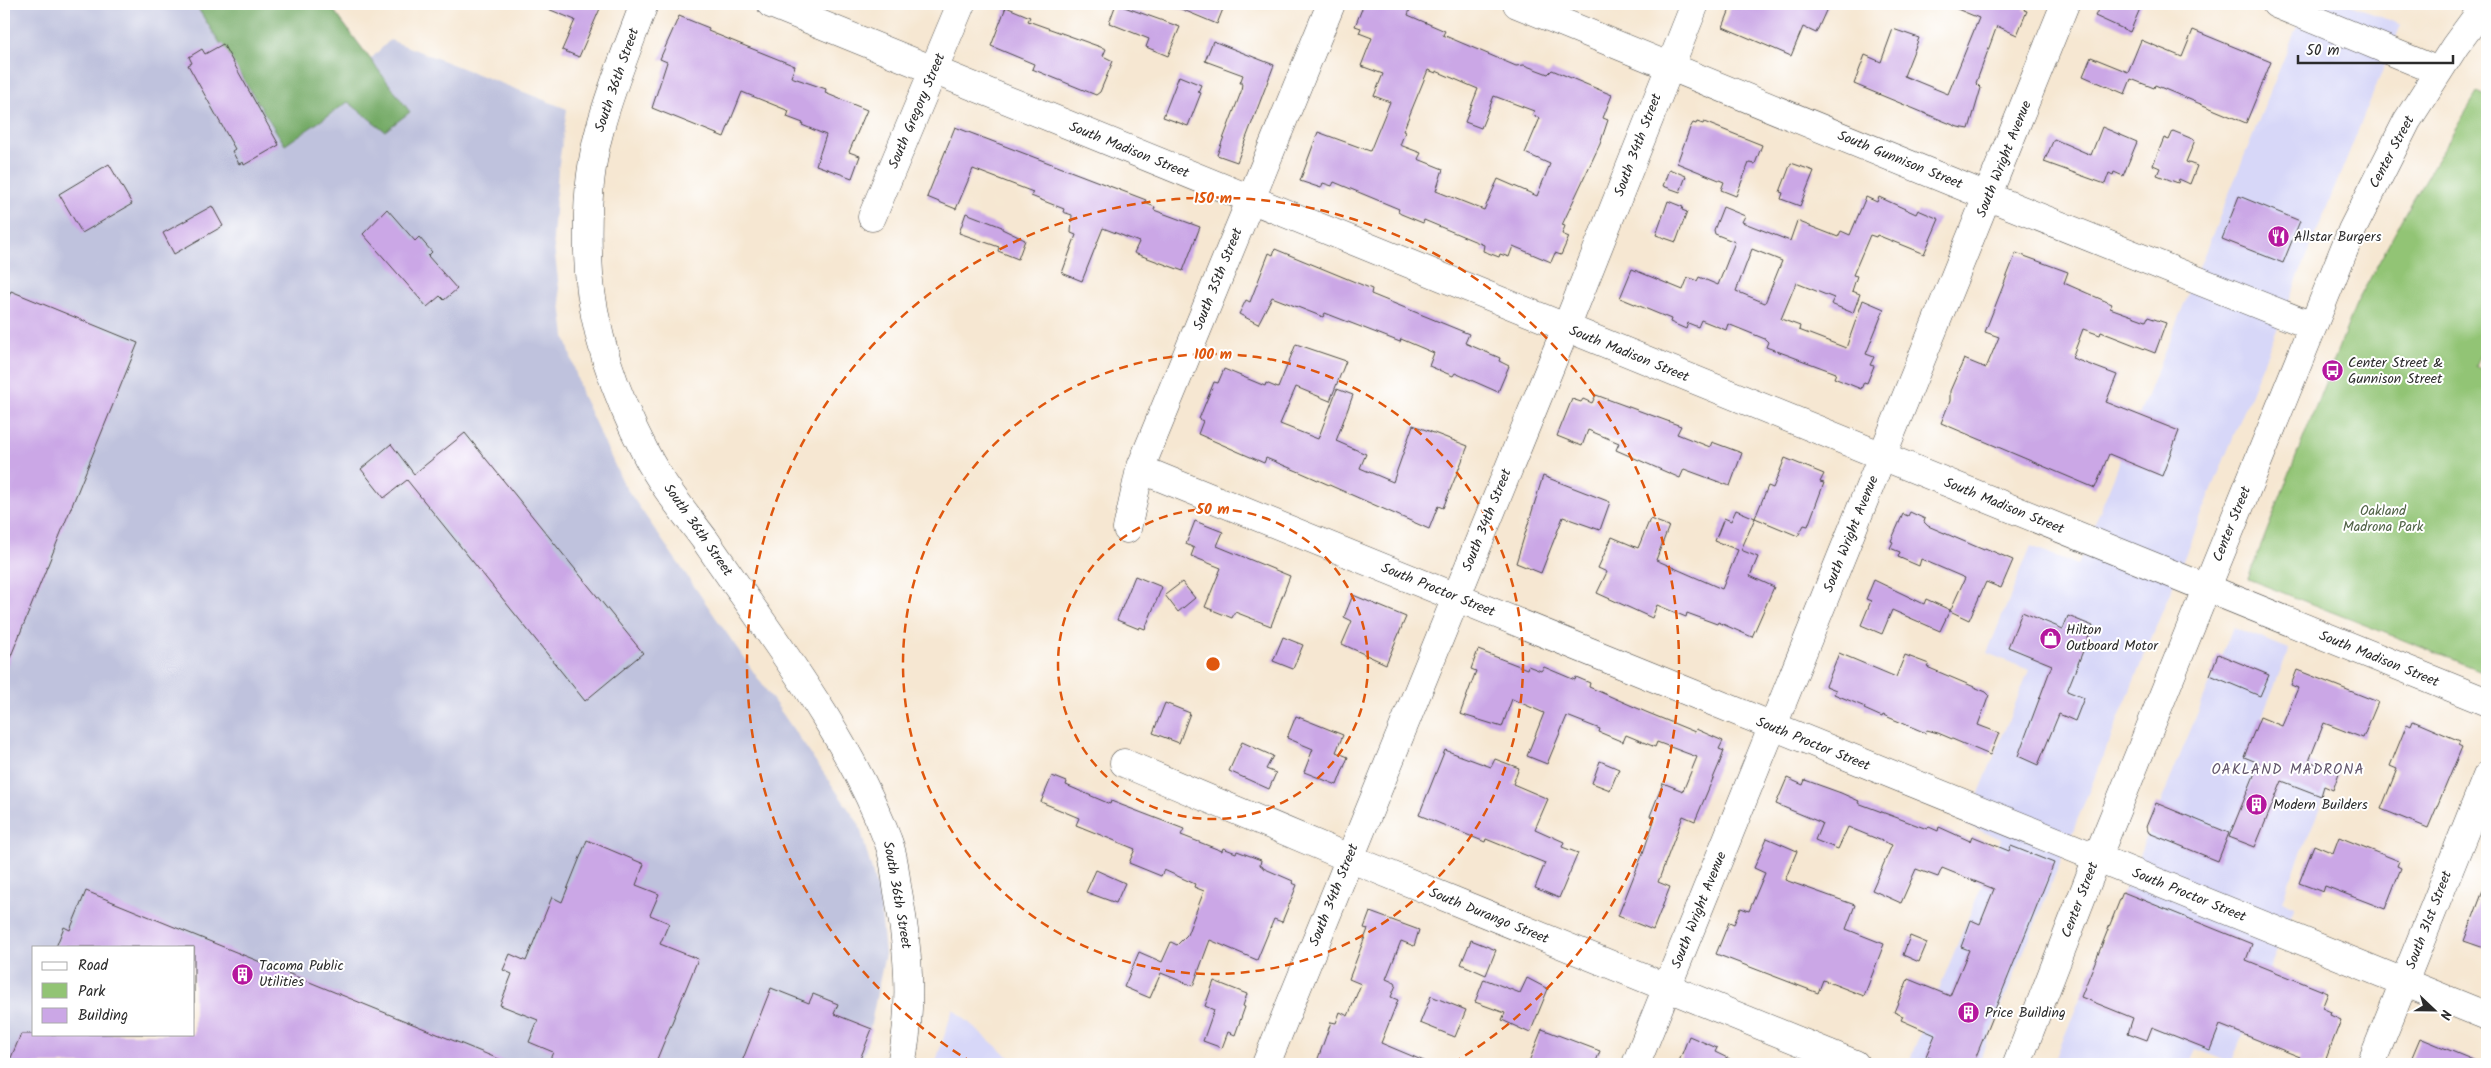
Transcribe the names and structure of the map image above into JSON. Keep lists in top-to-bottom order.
{
  "streets": {
    "street": [
      "South 36th Street",
      "South Gregory Street",
      "South 34th Street",
      "South Madison Street",
      "Center Street",
      "South Wright Avenue",
      "South Gunnison Street",
      "South 35th Street",
      "South Proctor Street",
      "South Durango Street",
      "South 31st Street"
    ]
  },
  "crossings": [
    ["South Gregory Street", "South Madison Street"],
    ["South 34th Street", "South Madison Street"],
    ["South 34th Street", "South Gunnison Street"],
    ["South 34th Street", "South Proctor Street"],
    ["South 34th Street", "South Durango Street"],
    ["South Madison Street", "Center Street"],
    ["South Madison Street", "South Wright Avenue"],
    ["South Madison Street", "South 35th Street"],
    ["Center Street", "South Gunnison Street"],
    ["Center Street", "South Proctor Street"],
    ["South Wright Avenue", "South Gunnison Street"],
    ["South Wright Avenue", "South Proctor Street"],
    ["South Wright Avenue", "South Durango Street"],
    ["South 35th Street", "South Proctor Street"],
    ["South Proctor Street", "South 31st Street"]
  ],
  "districts": ["OAKLAND MADRONA"],
  "parks": ["Oakland Madrona Park"],
  "places": {
    "restaurant": ["Allstar Burgers"],
    "bus stop": ["Center Street & Gunnison Street"],
    "shop": ["Hilton Outboard Motor"],
    "building": ["Modern Builders", "Tacoma Public Utilities", "Price Building"]
  },
  "legend": ["Road", "Park", "Building"],
  "scale_bar": "50 m",
  "north": "right",
  "rings": ["150 m", "100 m", "50 m"]
}
